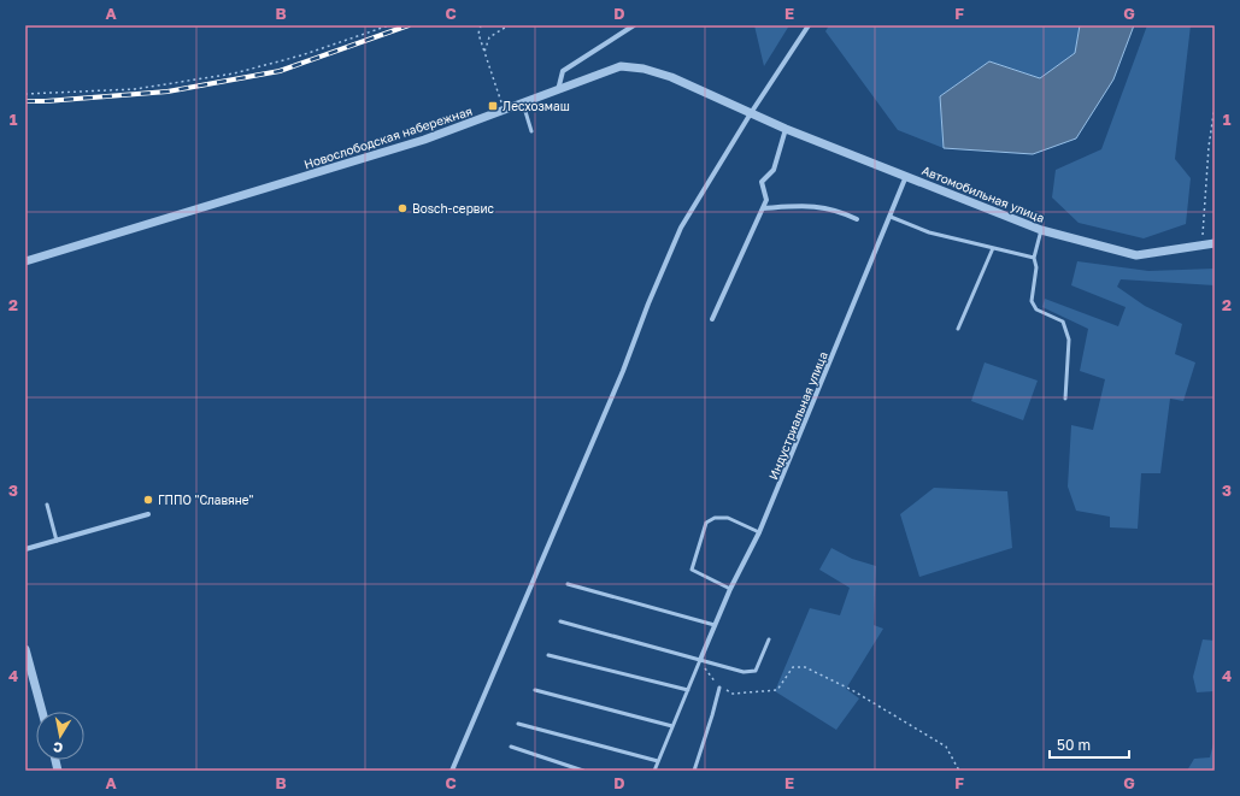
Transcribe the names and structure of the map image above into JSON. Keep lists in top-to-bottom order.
{
  "streets": {
    "street": ["Новослободская набережная", "Автомобильная улица", "Индустриальная улица"]
  },
  "crossings": [
    ["Новослободская набережная", "Автомобильная улица"],
    ["Автомобильная улица", "Индустриальная улица"]
  ],
  "places": {
    "transit": ["Лесхозмаш"],
    "other": ["Bosch-сервис", "ГППО \"Славяне\""]
  },
  "scale_bar": "50 m",
  "north": "bottom",
  "grid": {
    "columns": [
      "A",
      "B",
      "C",
      "D",
      "E",
      "F",
      "G"
    ],
    "rows": [
      "1",
      "2",
      "3",
      "4"
    ]
  }
}
